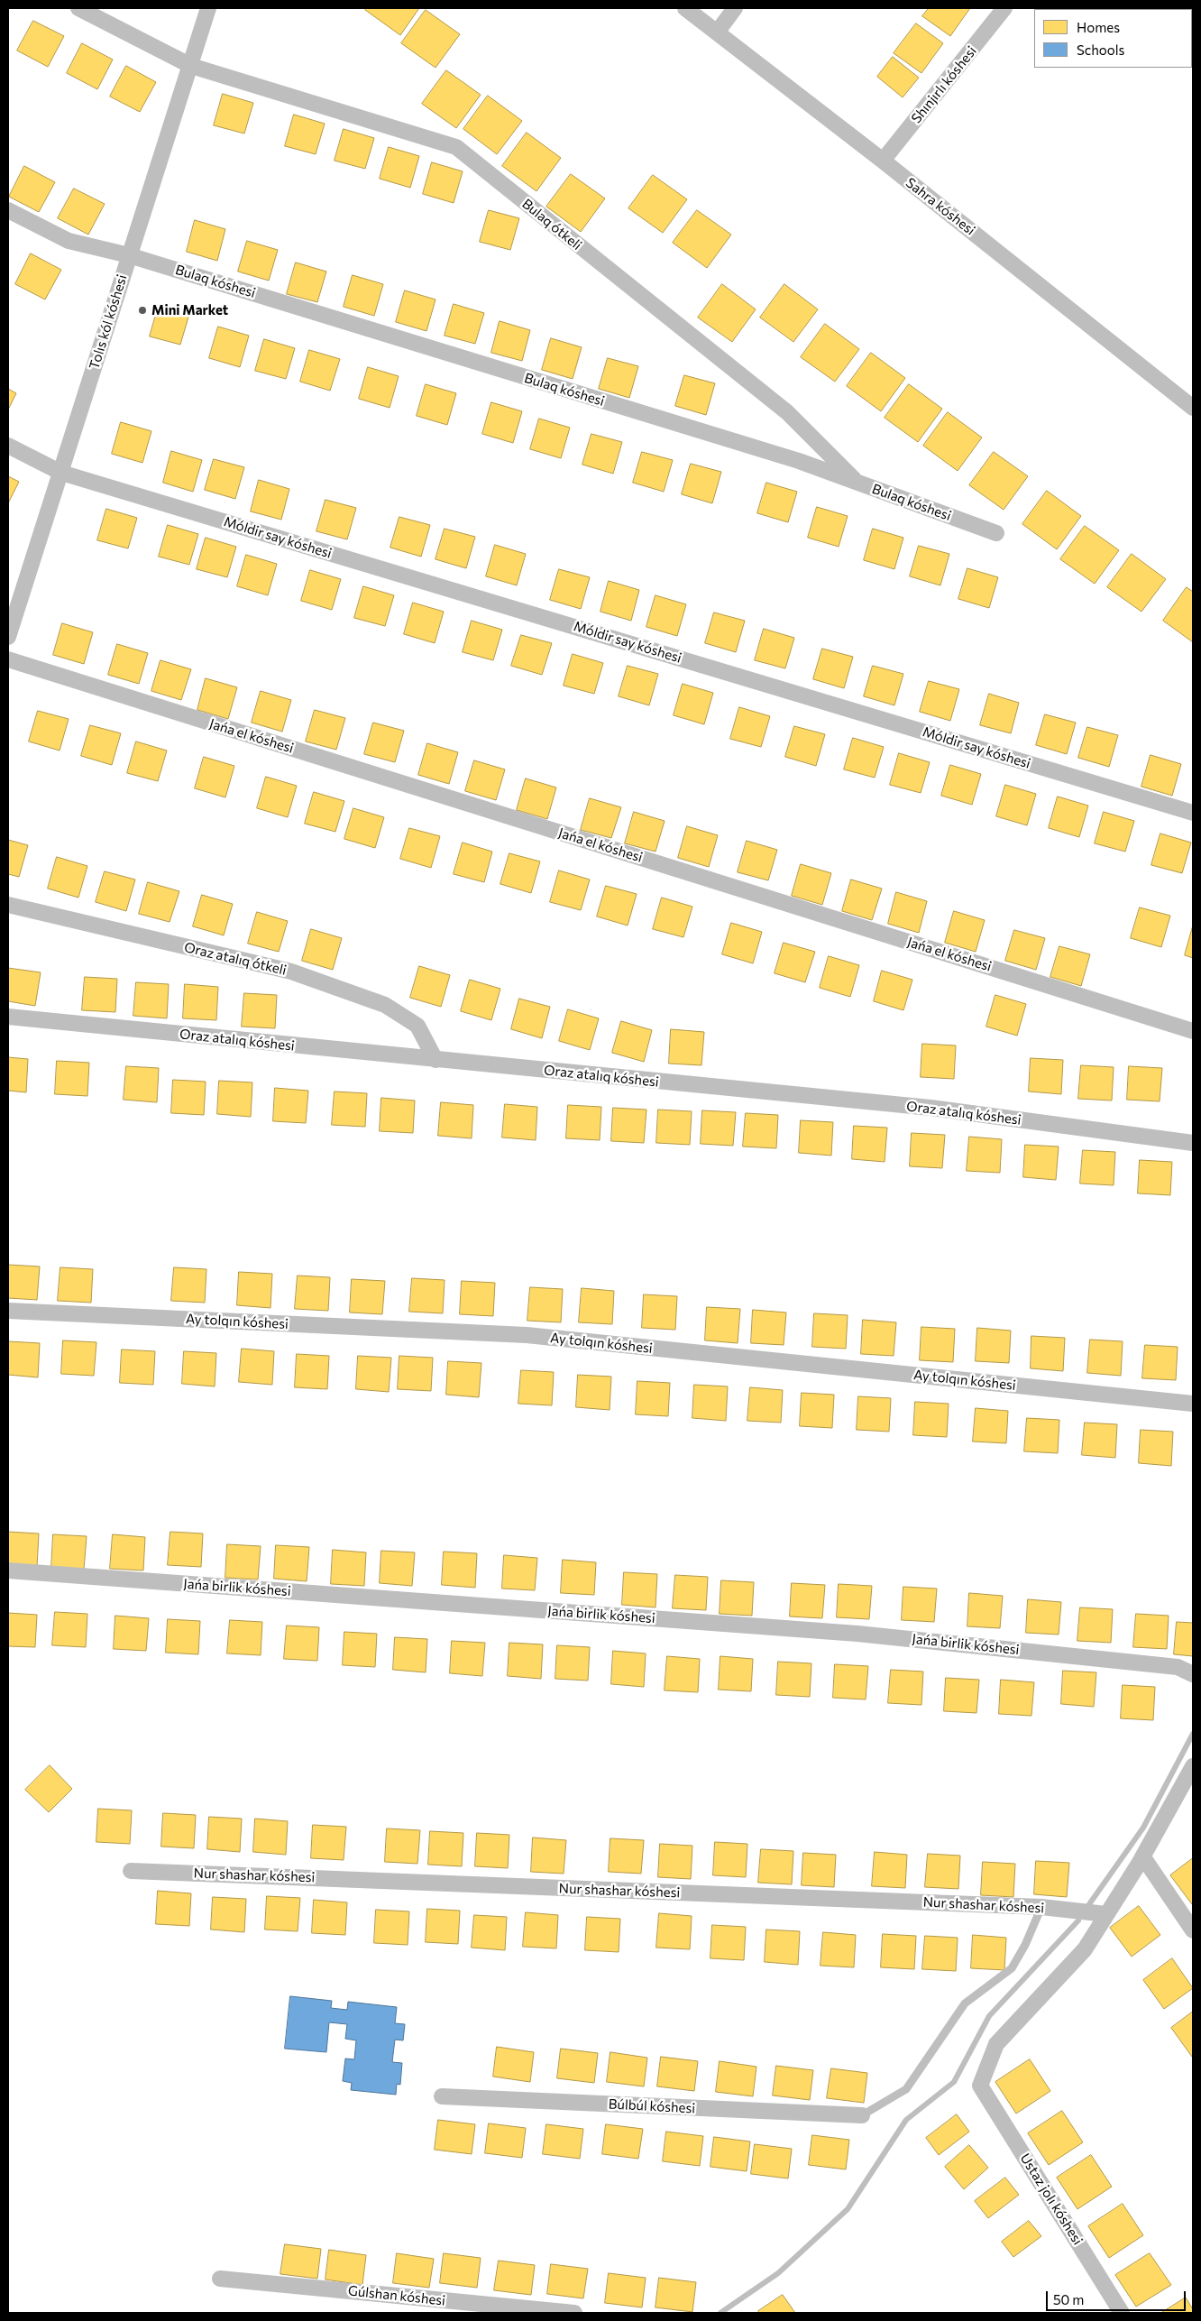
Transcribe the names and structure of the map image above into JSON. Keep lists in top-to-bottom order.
{
  "streets": {
    "street": [
      "Shınjırlı kóshesi",
      "Sahra kóshesi",
      "Bulaq ótkeli",
      "Bulaq kóshesi",
      "Tolıs kól kóshesi",
      "Móldir say kóshesi",
      "Jańa el kóshesi",
      "Oraz atalıq ótkeli",
      "Oraz atalıq kóshesi",
      "Ay tolqın kóshesi",
      "Jańa birlik kóshesi",
      "Nur shashar kóshesi",
      "Búlbúl kóshesi",
      "Ustaz jolı kóshesi",
      "Gúlshan kóshesi"
    ]
  },
  "crossings": [
    ["Shınjırlı kóshesi", "Sahra kóshesi"],
    ["Bulaq ótkeli", "Bulaq kóshesi"],
    ["Bulaq ótkeli", "Tolıs kól kóshesi"],
    ["Bulaq kóshesi", "Tolıs kól kóshesi"],
    ["Tolıs kól kóshesi", "Móldir say kóshesi"],
    ["Oraz atalıq ótkeli", "Oraz atalıq kóshesi"],
    ["Nur shashar kóshesi", "Ustaz jolı kóshesi"]
  ],
  "places": ["Mini Market"],
  "legend": ["Homes", "Schools"],
  "scale_bar": "50 m"
}
